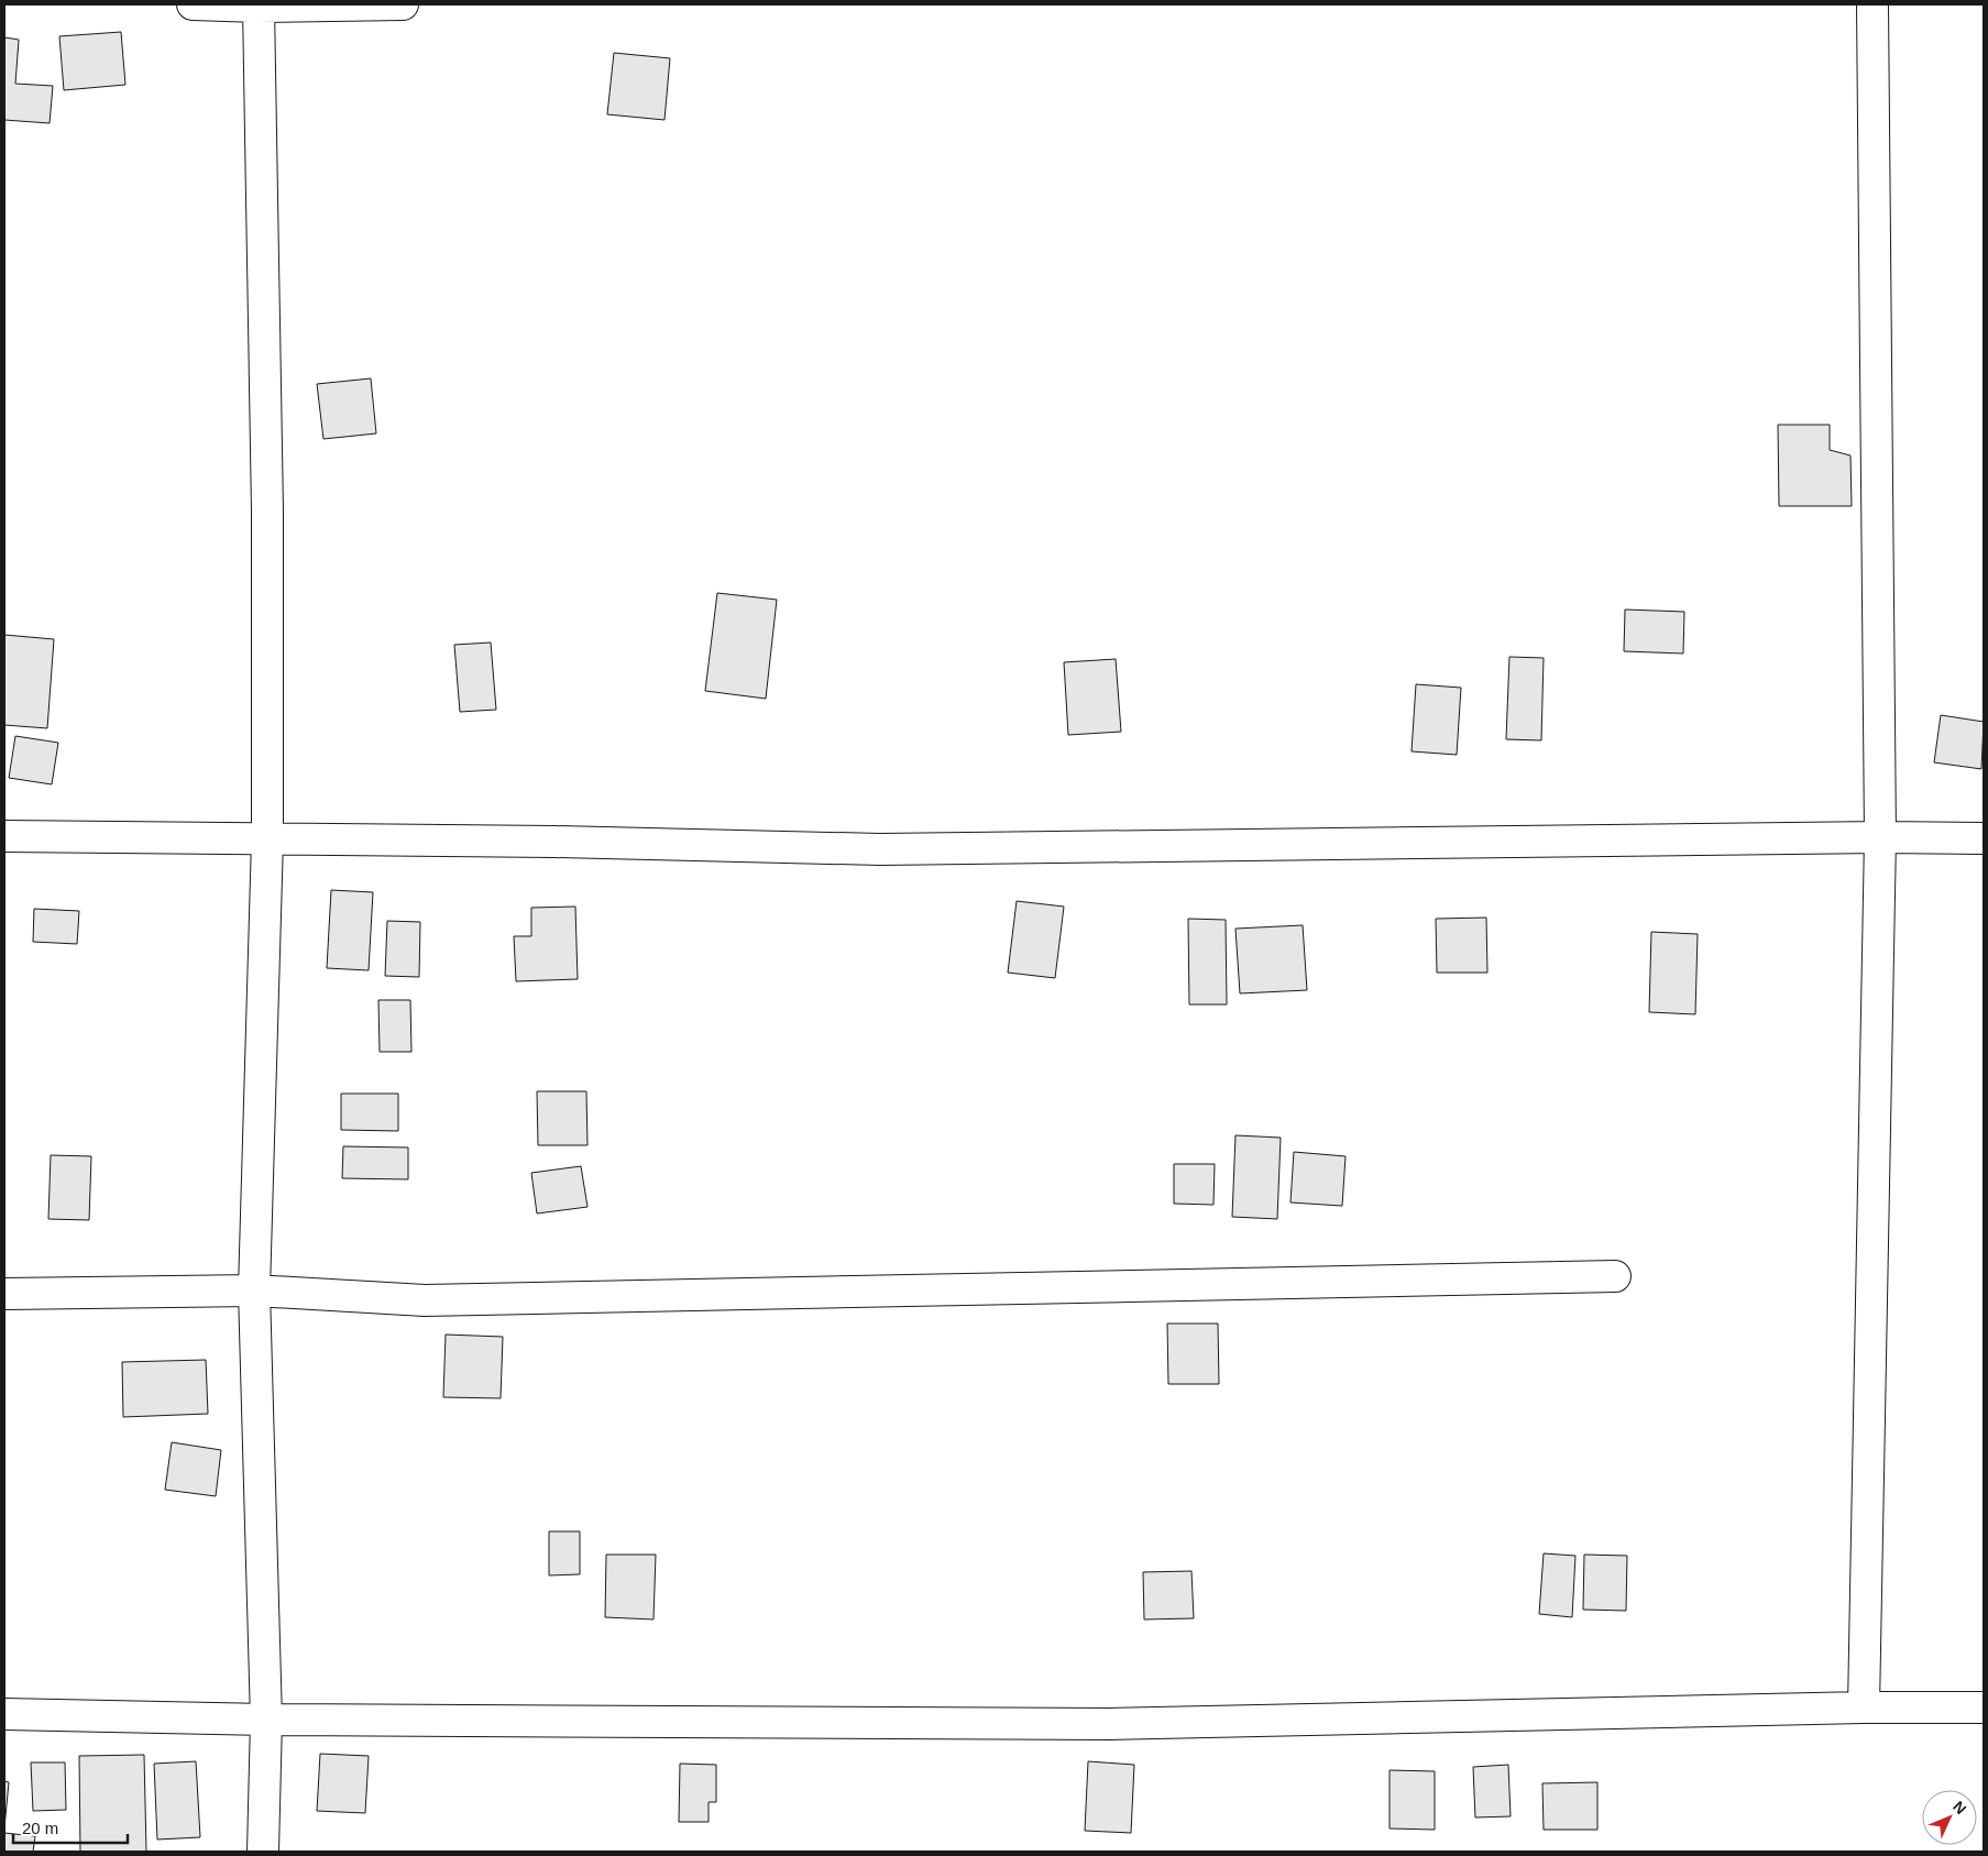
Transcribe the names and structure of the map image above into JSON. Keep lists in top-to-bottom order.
{
  "scale_bar": "20 m",
  "north": "top right"
}
